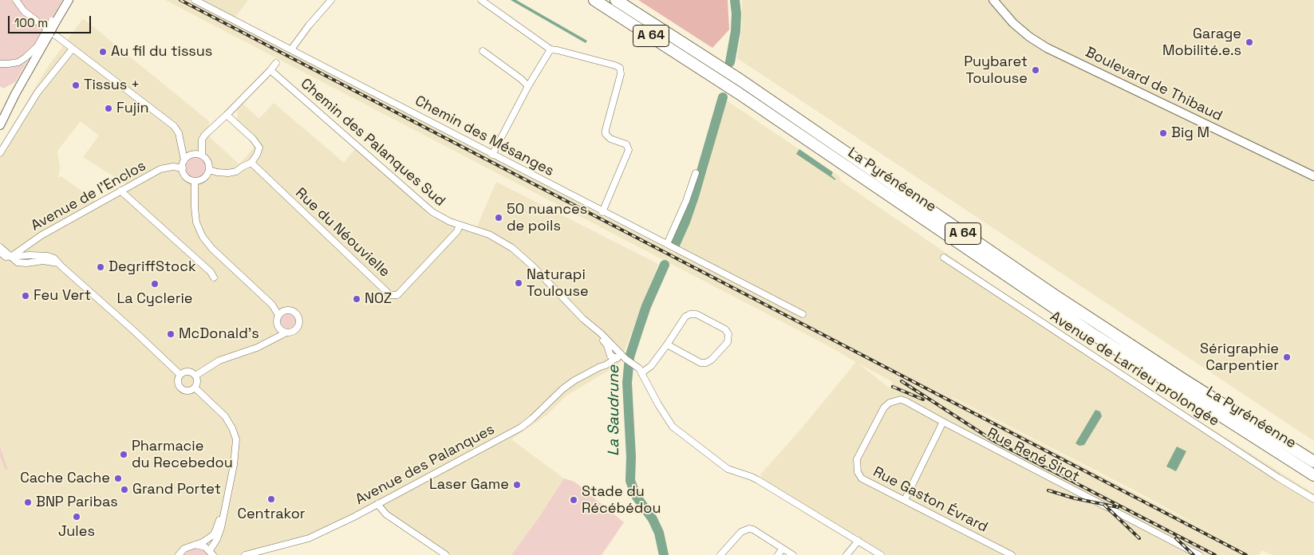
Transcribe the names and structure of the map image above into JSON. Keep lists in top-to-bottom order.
{
  "streets": {
    "highway": ["A 64", "La Pyrénéenne"],
    "street": [
      "Boulevard de Thibaud",
      "Chemin des Mésanges",
      "Chemin des Palanques Sud",
      "Avenue de l'Enclos",
      "Rue du Néouvielle",
      "Avenue de Larrieu prolongée",
      "Rue René Sirot",
      "Avenue des Palanques",
      "Rue Gaston Évrard"
    ]
  },
  "crossings": [
    ["Chemin des Palanques Sud", "Rue du Néouvielle"],
    ["Chemin des Palanques Sud", "Avenue des Palanques"],
    ["Rue René Sirot", "Rue Gaston Évrard"]
  ],
  "water": ["La Saudrune"],
  "places": [
    "Garage Mobilité.e.s",
    "Au fil du tissus",
    "Puybaret Toulouse",
    "Tissus +",
    "Fujin",
    "Big M",
    "50 nuances de poils",
    "DegriffStock",
    "Naturapi Toulouse",
    "La Cyclerie",
    "Feu Vert",
    "NOZ",
    "McDonald's",
    "Sérigraphie Carpentier",
    "Pharmacie du Recebedou",
    "Cache Cache",
    "Laser Game",
    "Grand Portet",
    "Centrakor",
    "Stade du Récébédou",
    "BNP Paribas",
    "Jules"
  ],
  "scale_bar": "100 m"
}
